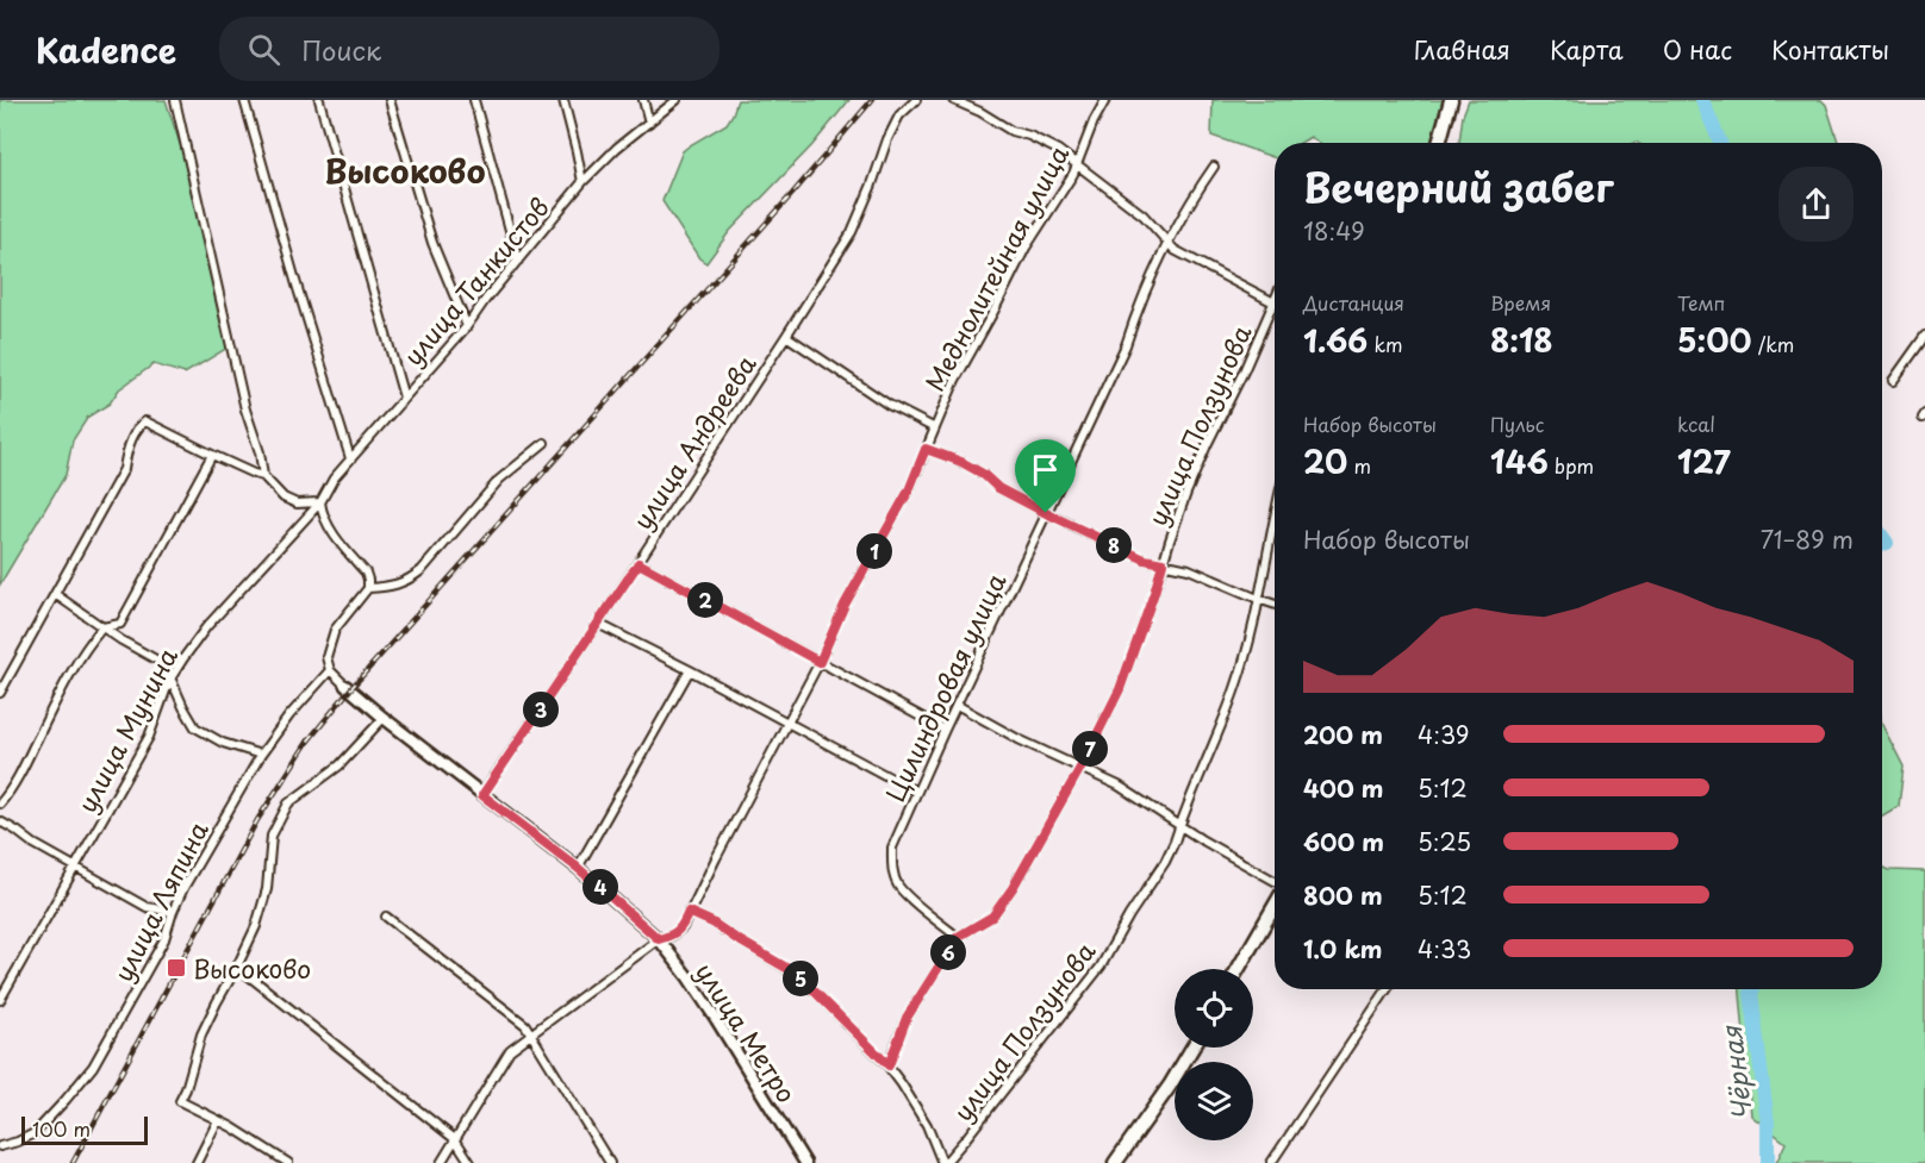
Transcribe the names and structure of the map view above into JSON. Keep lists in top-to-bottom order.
{
  "streets": {
    "street": [
      "Меднолитейная улица",
      "улица Танкистов",
      "улица Ползунова",
      "улица Андреева",
      "Цилиндровая улица",
      "улица Мунина",
      "улица Ляпина",
      "улица Метро"
    ]
  },
  "crossings": [
    ["Меднолитейная улица", "улица Метро"],
    ["улица Танкистов", "улица Мунина"],
    ["улица Ползунова", "Цилиндровая улица"],
    ["улица Ползунова", "улица Метро"],
    ["улица Андреева", "улица Метро"]
  ],
  "districts": ["Высоково"],
  "water": ["Чёрная"],
  "places": {
    "transit": ["Высоково"]
  },
  "scale_bar": "100 m",
  "page": {
    "header": "Kadence",
    "search": "Поиск",
    "nav": [
      "Главная",
      "Карта",
      "О нас",
      "Контакты"
    ],
    "heading": ["Вечерний забег", "18:49"],
    "stats": [
      ["Дистанция", "1.66 km"],
      ["Время", "8:18"],
      ["Темп", "5:00 /km"],
      ["Набор высоты", "20 m"],
      ["Пульс", "146 bpm"],
      ["kcal", "127"]
    ],
    "chart": ["Набор высоты", "71–89 m"],
    "pins": [
      "8",
      "1",
      "2",
      "3",
      "7",
      "4",
      "6",
      "5"
    ],
    "list": [
      {
        "name": "200 m",
        "note": "4:39"
      },
      {
        "name": "400 m",
        "note": "5:12"
      },
      {
        "name": "600 m",
        "note": "5:25"
      },
      {
        "name": "800 m",
        "note": "5:12"
      },
      {
        "name": "1.0 km",
        "note": "4:33"
      }
    ],
    "scale": "100 m"
  }
}
